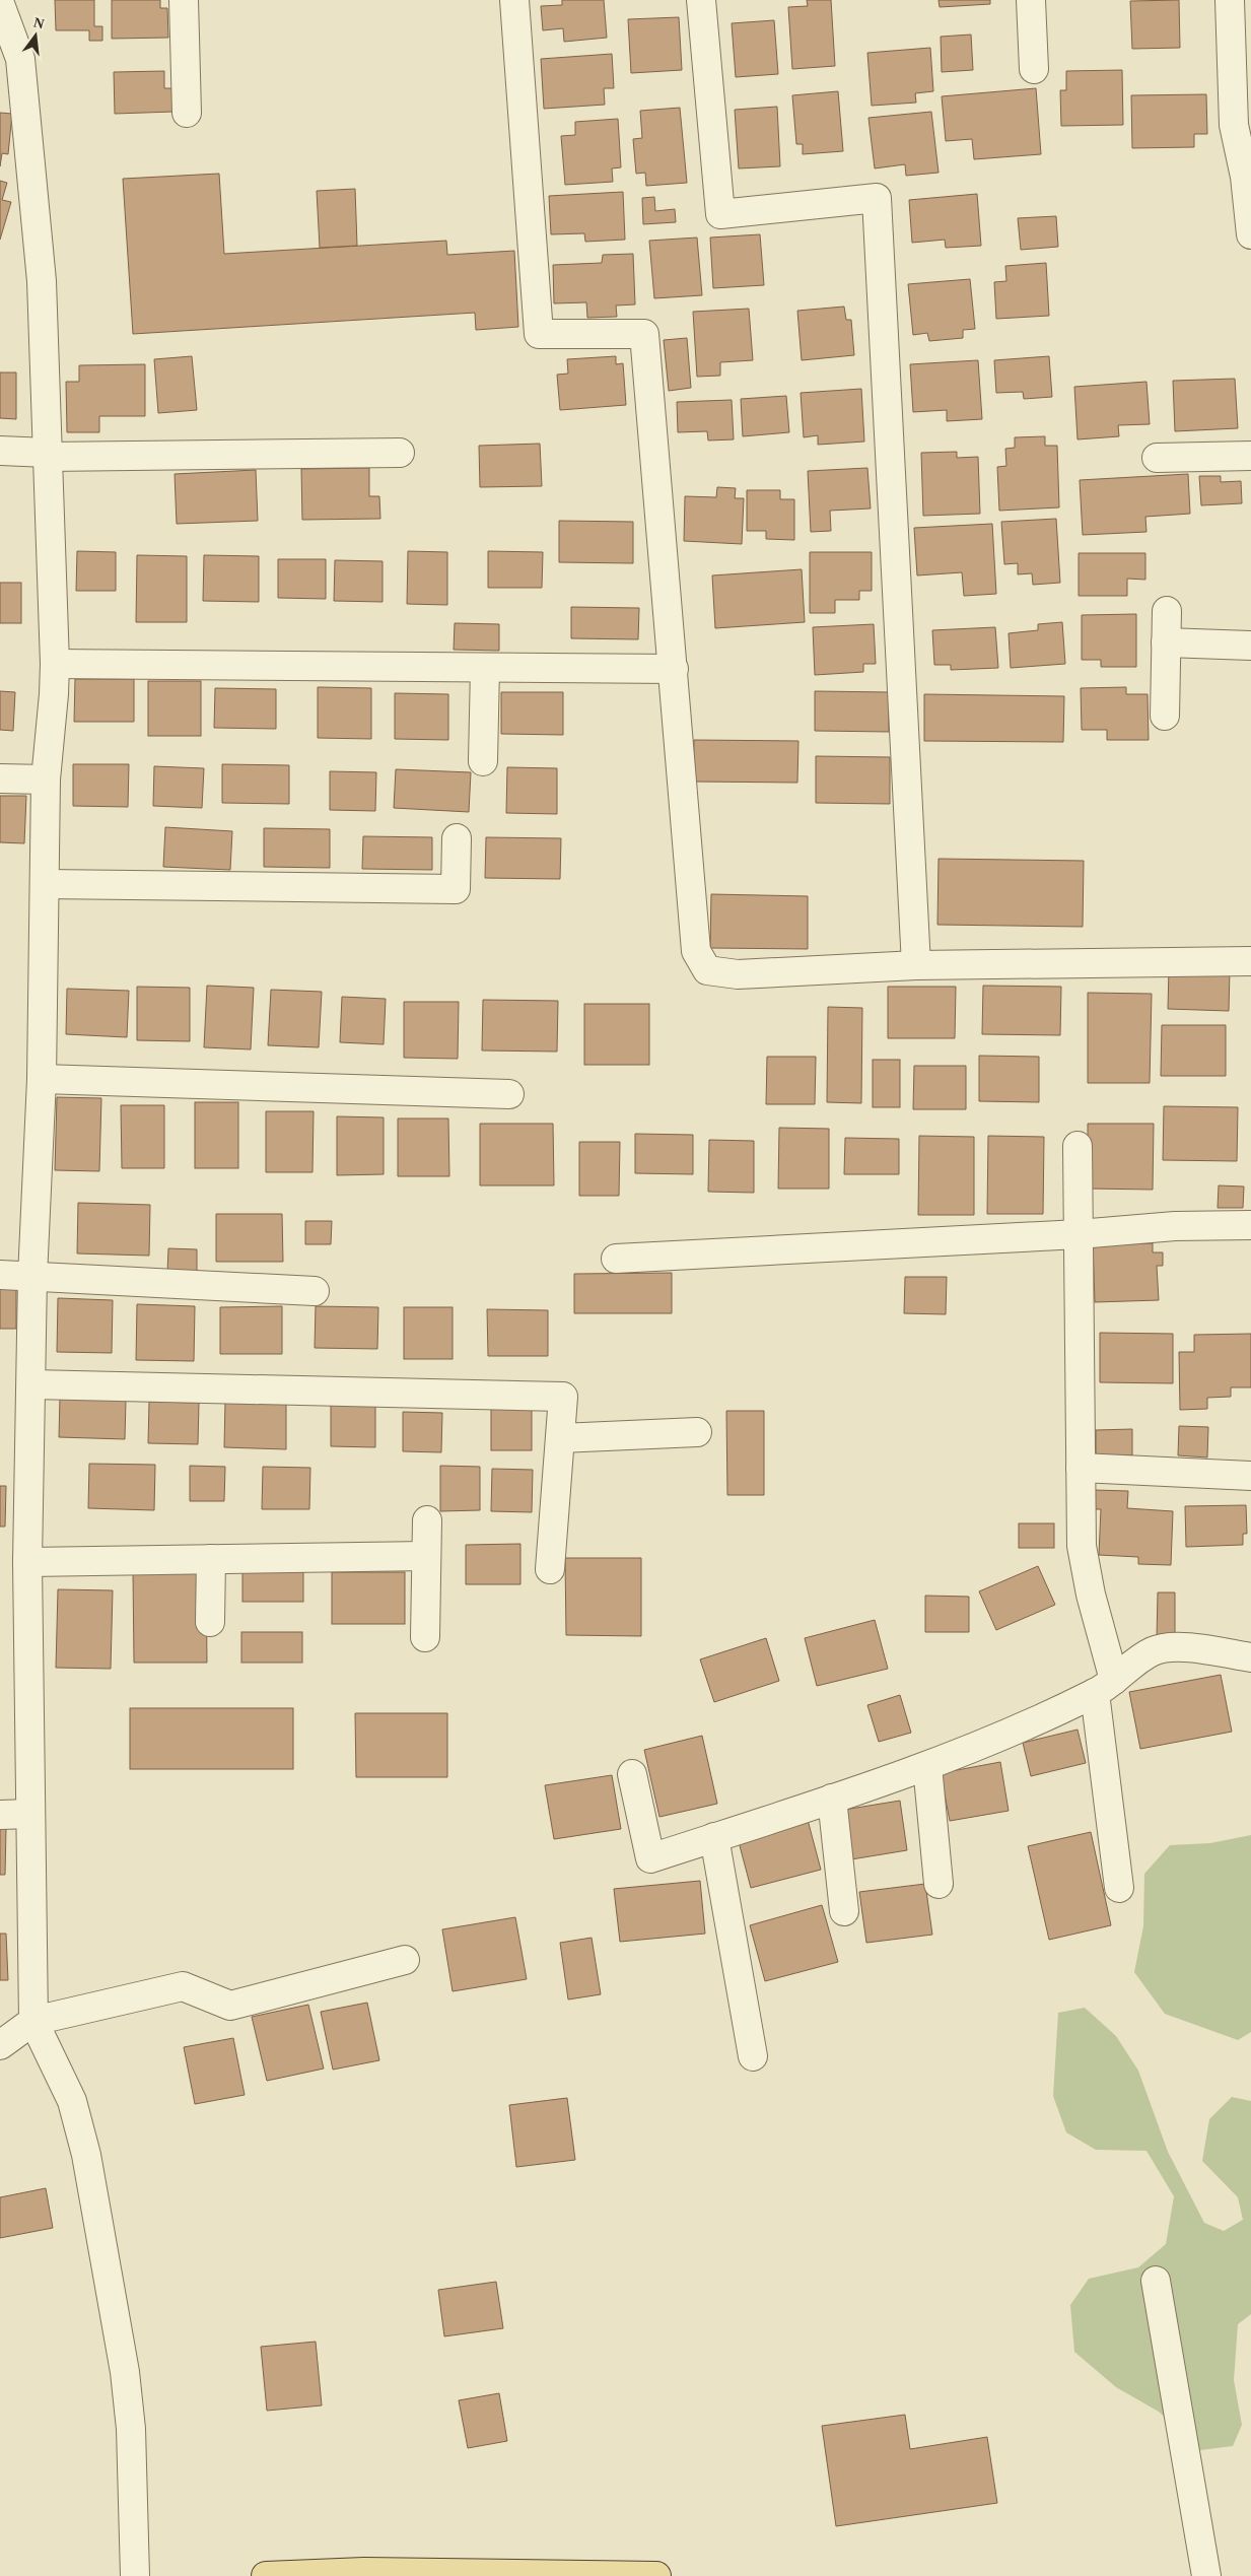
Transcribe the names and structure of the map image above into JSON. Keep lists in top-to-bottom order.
{
  "north": "top"
}
